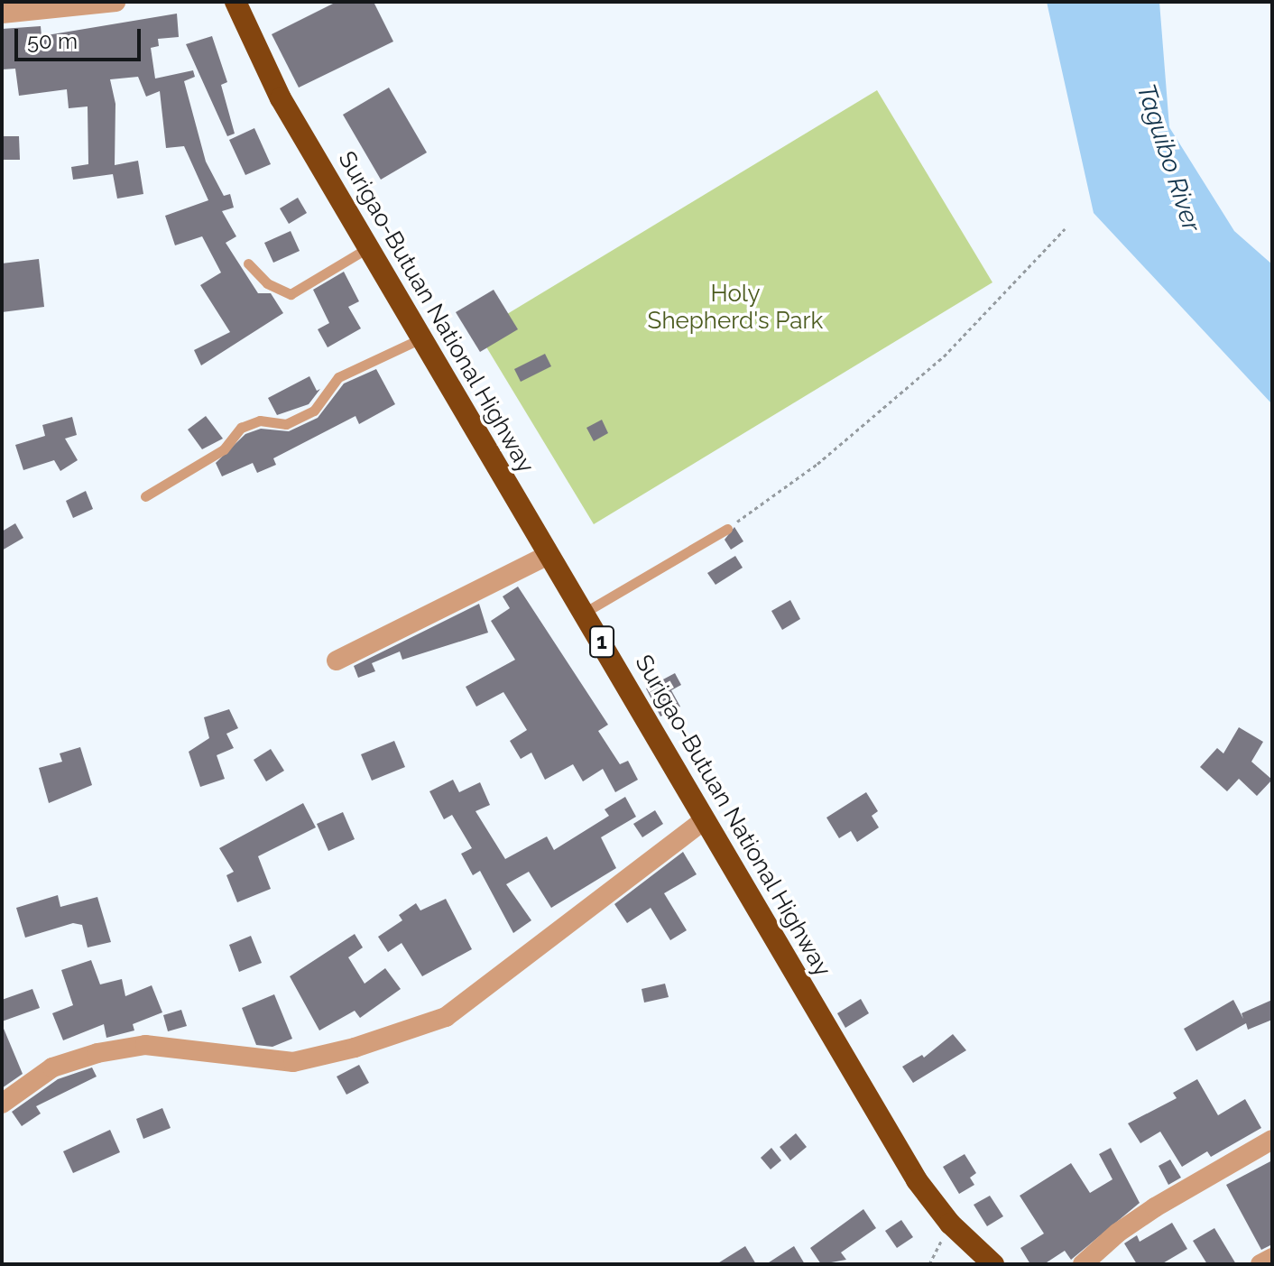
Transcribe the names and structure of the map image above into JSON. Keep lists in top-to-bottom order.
{
  "streets": {
    "highway": ["Surigao-Butuan National Highway", "1"]
  },
  "water": ["Taguibo River"],
  "parks": ["Holy Shepherd's Park"],
  "scale_bar": "50 m"
}
